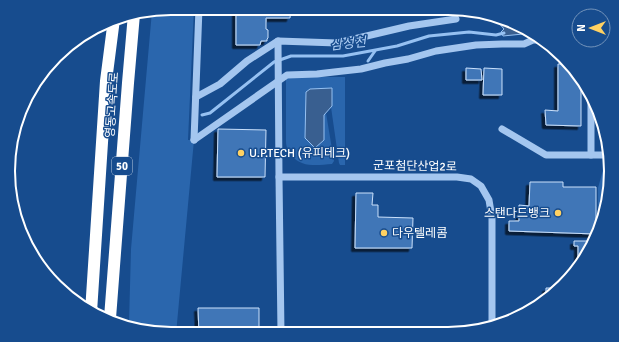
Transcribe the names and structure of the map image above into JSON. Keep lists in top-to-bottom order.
{
  "streets": {
    "highway": ["영동고속도로", "50"],
    "street": ["군포첨단산업2로"]
  },
  "water": ["삼성천"],
  "places": ["U.P.TECH (유피테크)", "스탠다드뱅크", "다우텔레콤"],
  "north": "left"
}
